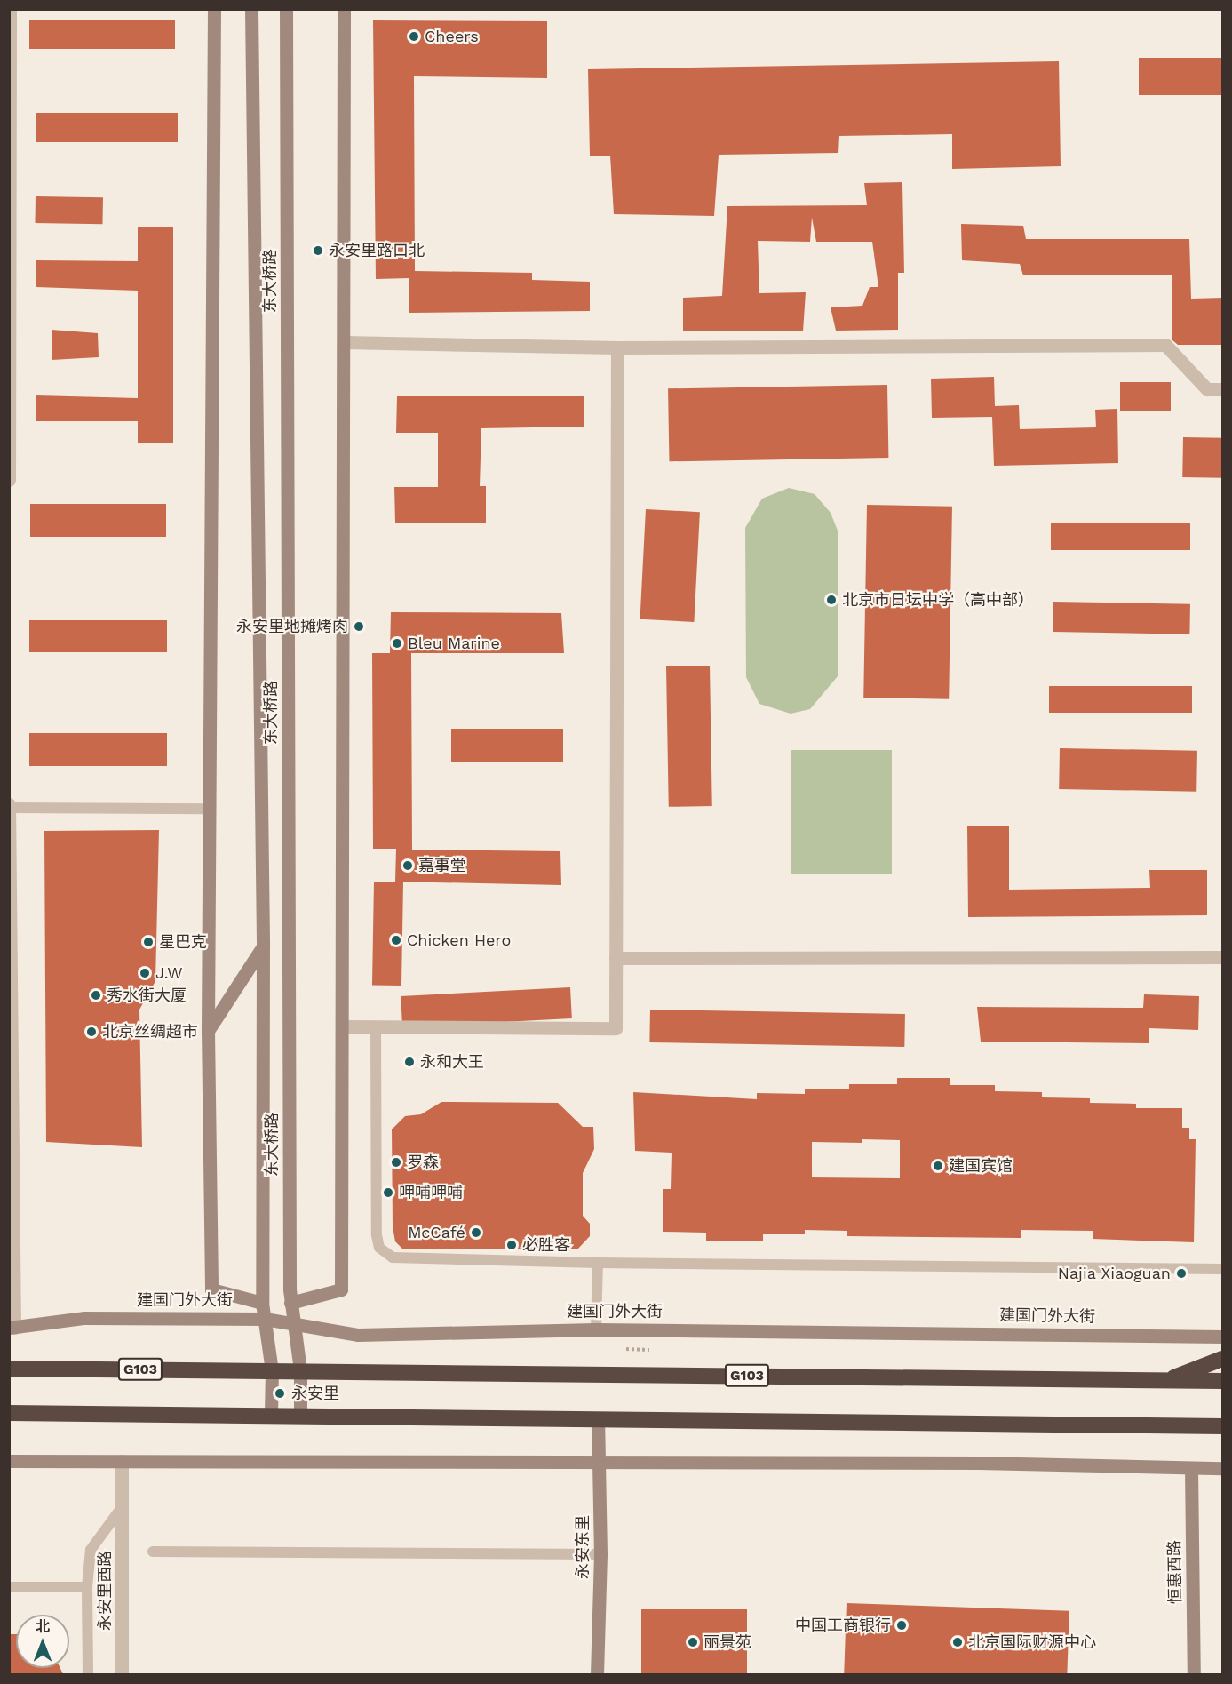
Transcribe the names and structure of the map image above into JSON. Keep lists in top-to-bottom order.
{
  "streets": {
    "highway": ["G103"],
    "street": [
      "东大桥路",
      "建国门外大街",
      "永安东里",
      "恒惠西路",
      "永安里西路"
    ]
  },
  "crossings": [
    ["东大桥路", "建国门外大街"],
    ["东大桥路", "G103"]
  ],
  "places": [
    "Cheers",
    "永安里路口北",
    "北京市日坛中学（高中部）",
    "永安里地摊烤肉",
    "Bleu Marine",
    "嘉事堂",
    "Chicken Hero",
    "星巴克",
    "J.W",
    "秀水街大厦",
    "北京丝绸超市",
    "永和大王",
    "罗森",
    "建国宾馆",
    "呷哺呷哺",
    "McCafé",
    "必胜客",
    "Najia Xiaoguan",
    "永安里",
    "中国工商银行",
    "丽景苑",
    "北京国际财源中心"
  ],
  "north": "top"
}
